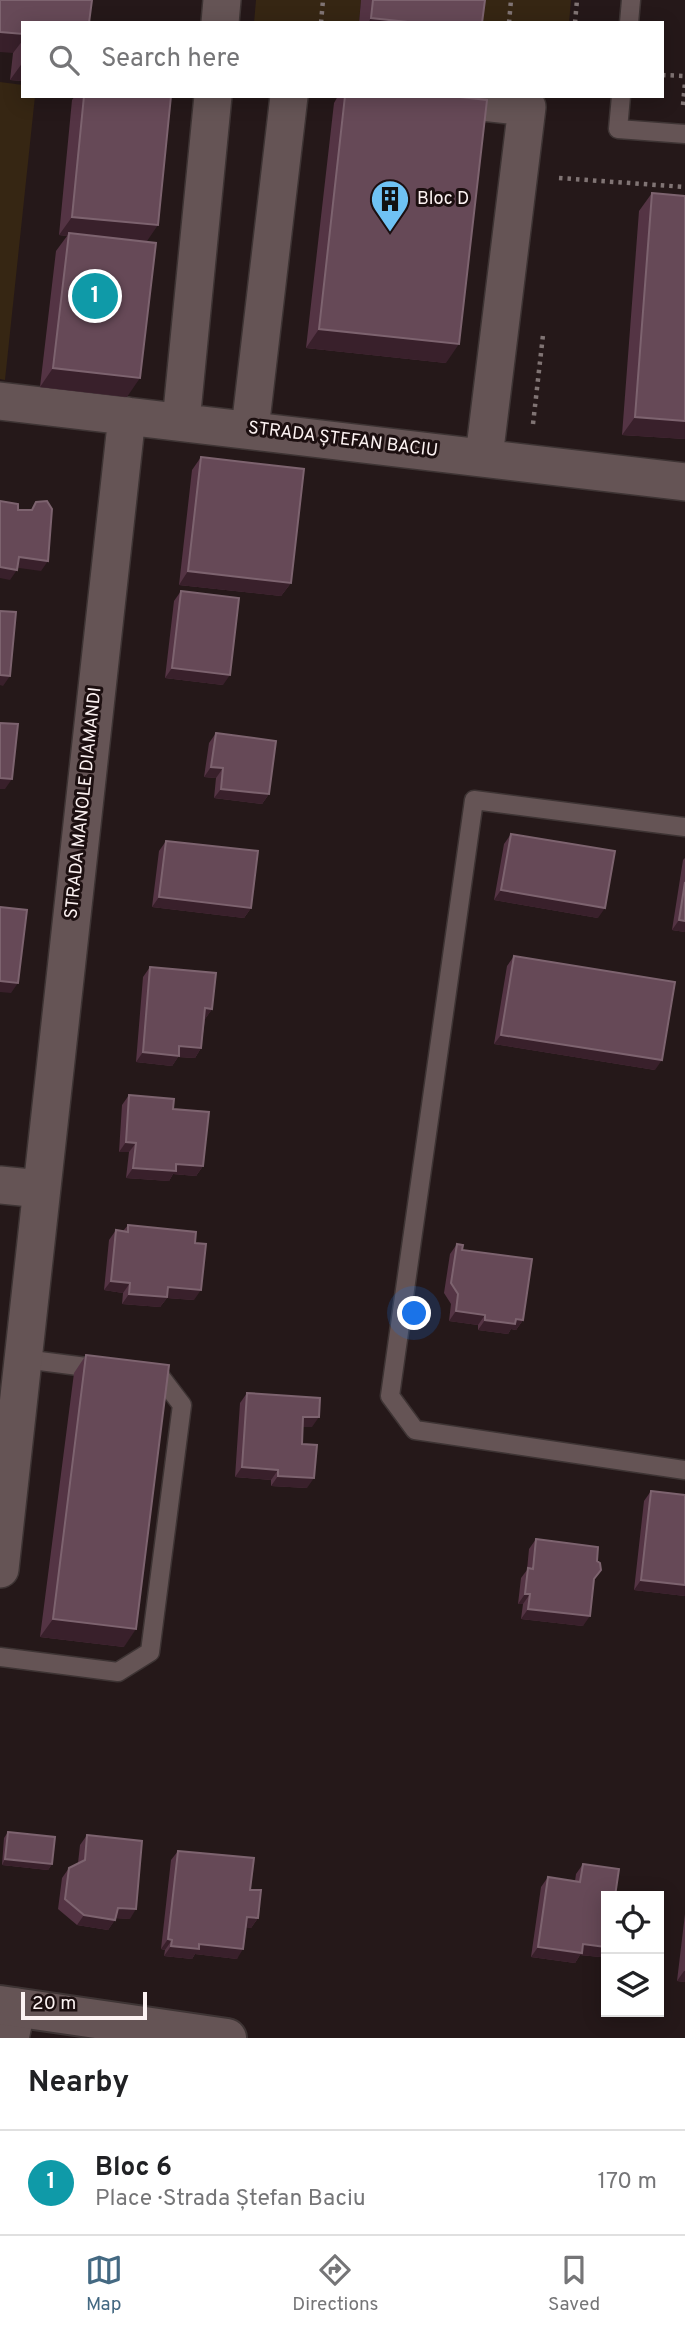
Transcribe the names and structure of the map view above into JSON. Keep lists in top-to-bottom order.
{
  "streets": {
    "street": ["STRADA ȘTEFAN BACIU", "STRADA MANOLE DIAMANDI"]
  },
  "crossings": [
    ["STRADA ȘTEFAN BACIU", "STRADA MANOLE DIAMANDI"]
  ],
  "places": {
    "building": ["Bloc D"]
  },
  "scale_bar": "20 m",
  "page": {
    "search": "Search here",
    "pins": "1",
    "scale": "20 m",
    "heading": "Nearby",
    "list": [
      {
        "mark": "1",
        "name": "Bloc 6",
        "note": "Place · Strada Ștefan Baciu",
        "value": "170 m"
      }
    ],
    "nav": ["Map", "Directions", "Saved"]
  }
}
